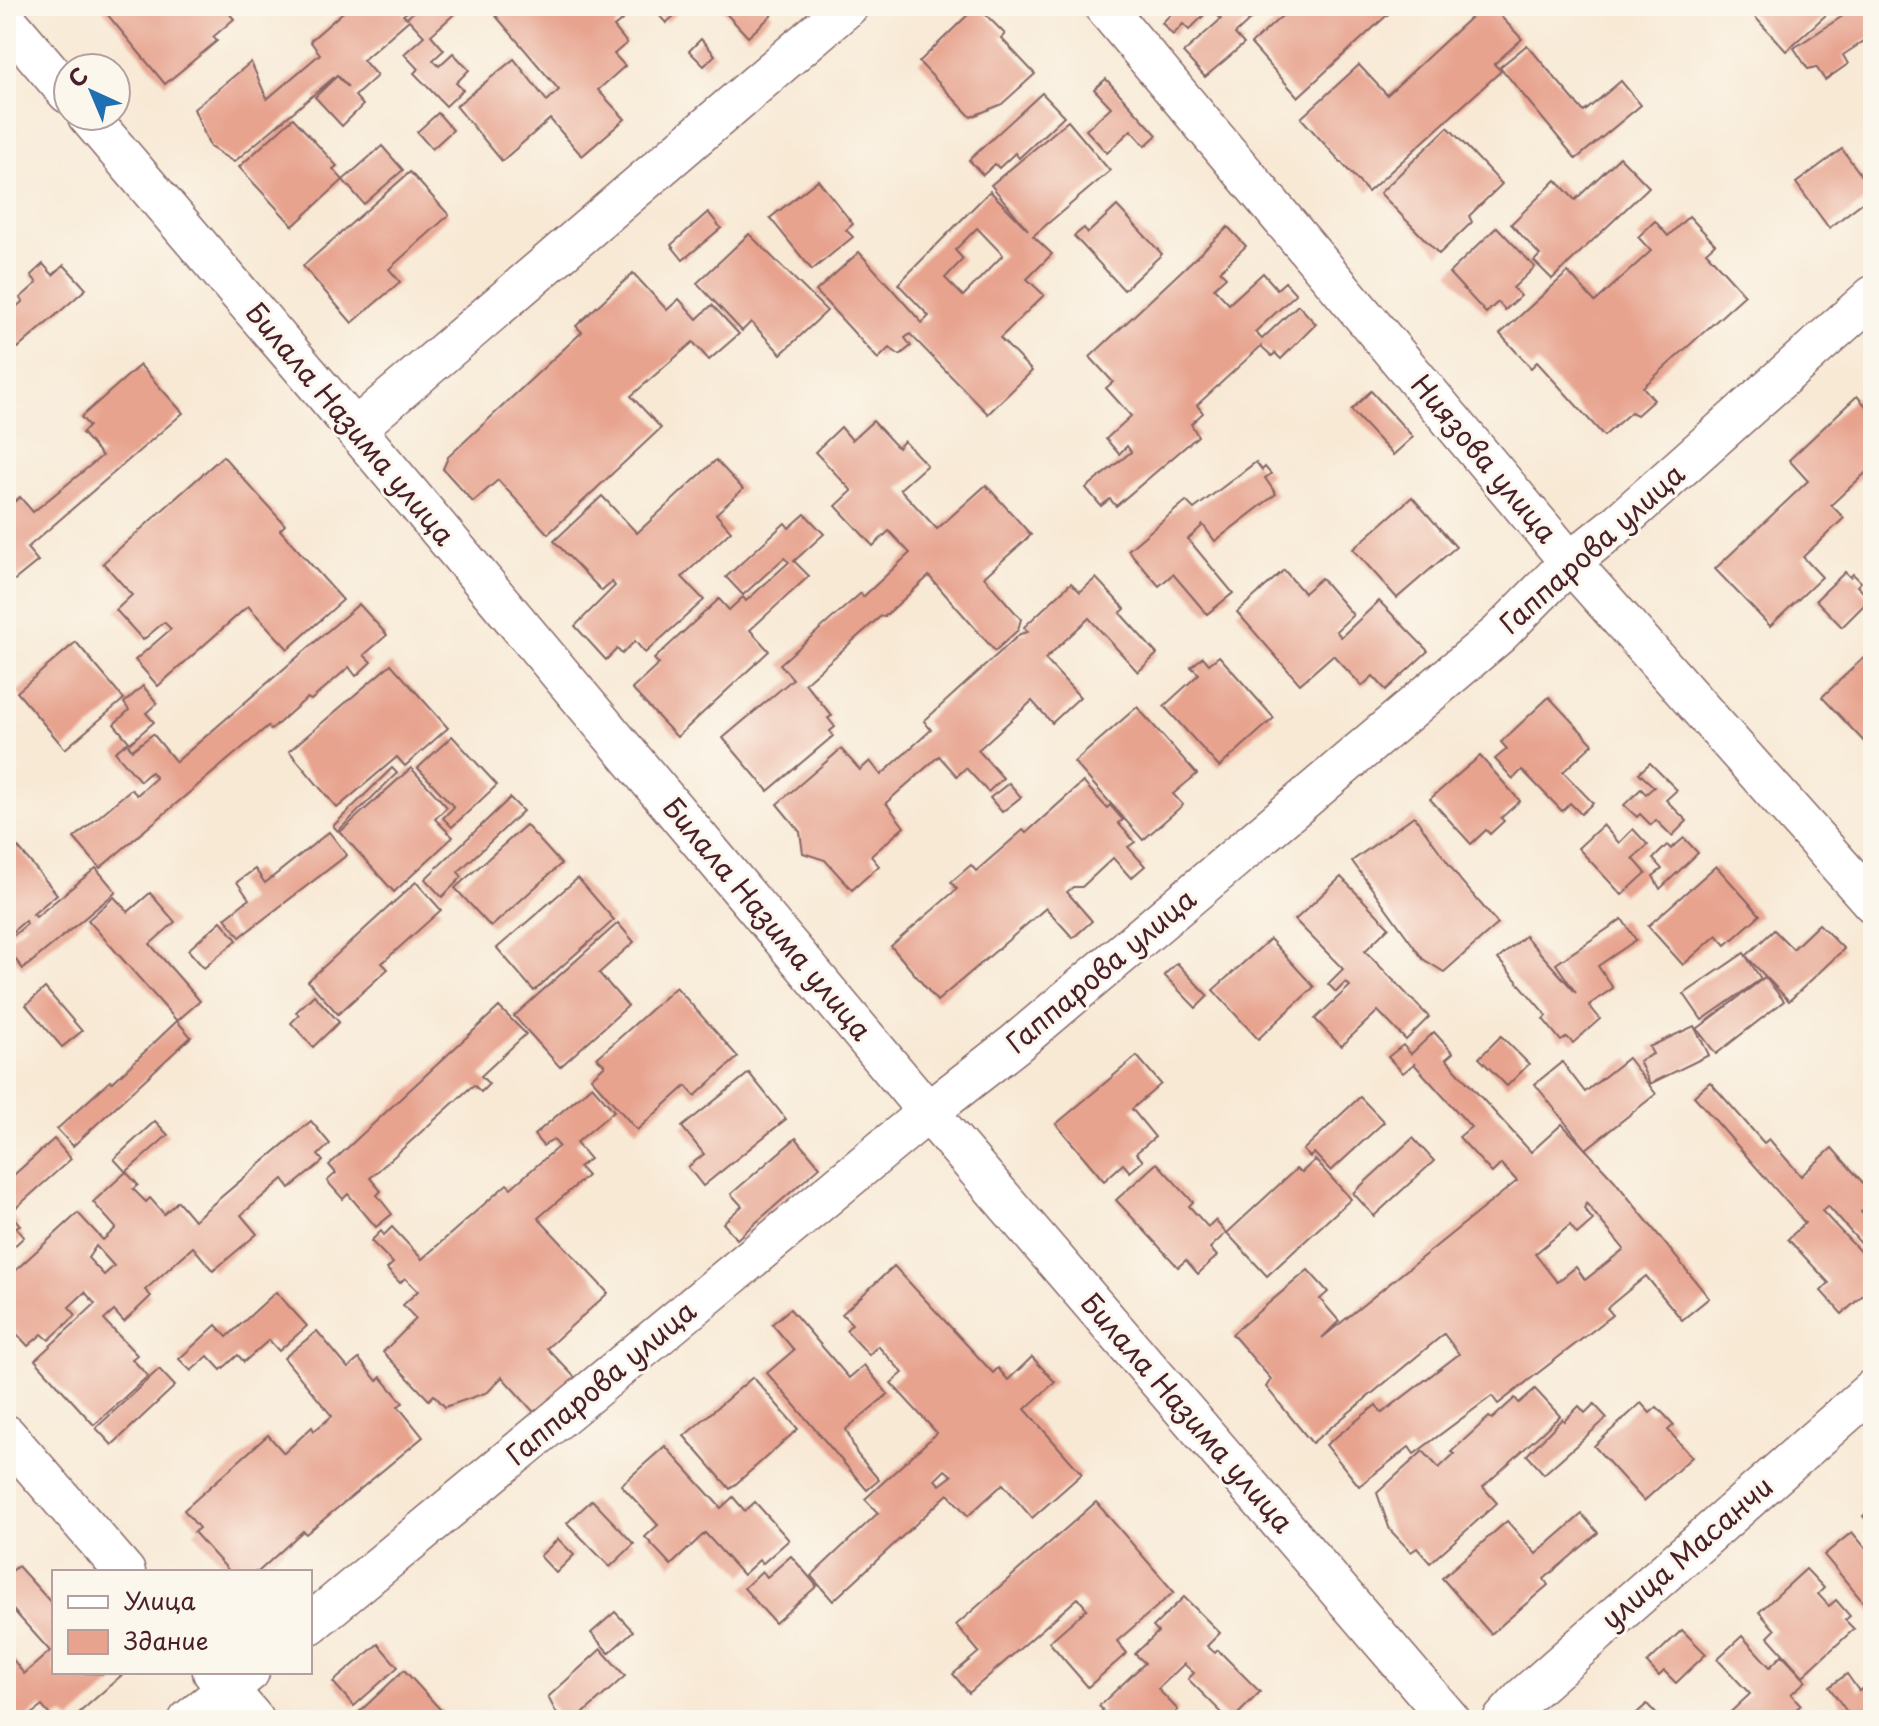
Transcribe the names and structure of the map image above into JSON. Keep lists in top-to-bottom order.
{
  "streets": {
    "street": [
      "Билала Назима улица",
      "Ниязова улица",
      "Гаппарова улица",
      "улица Масанчи"
    ]
  },
  "crossings": [
    ["Билала Назима улица", "Гаппарова улица"],
    ["Ниязова улица", "Гаппарова улица"]
  ],
  "legend": ["Улица", "Здание"],
  "north": "top left"
}
